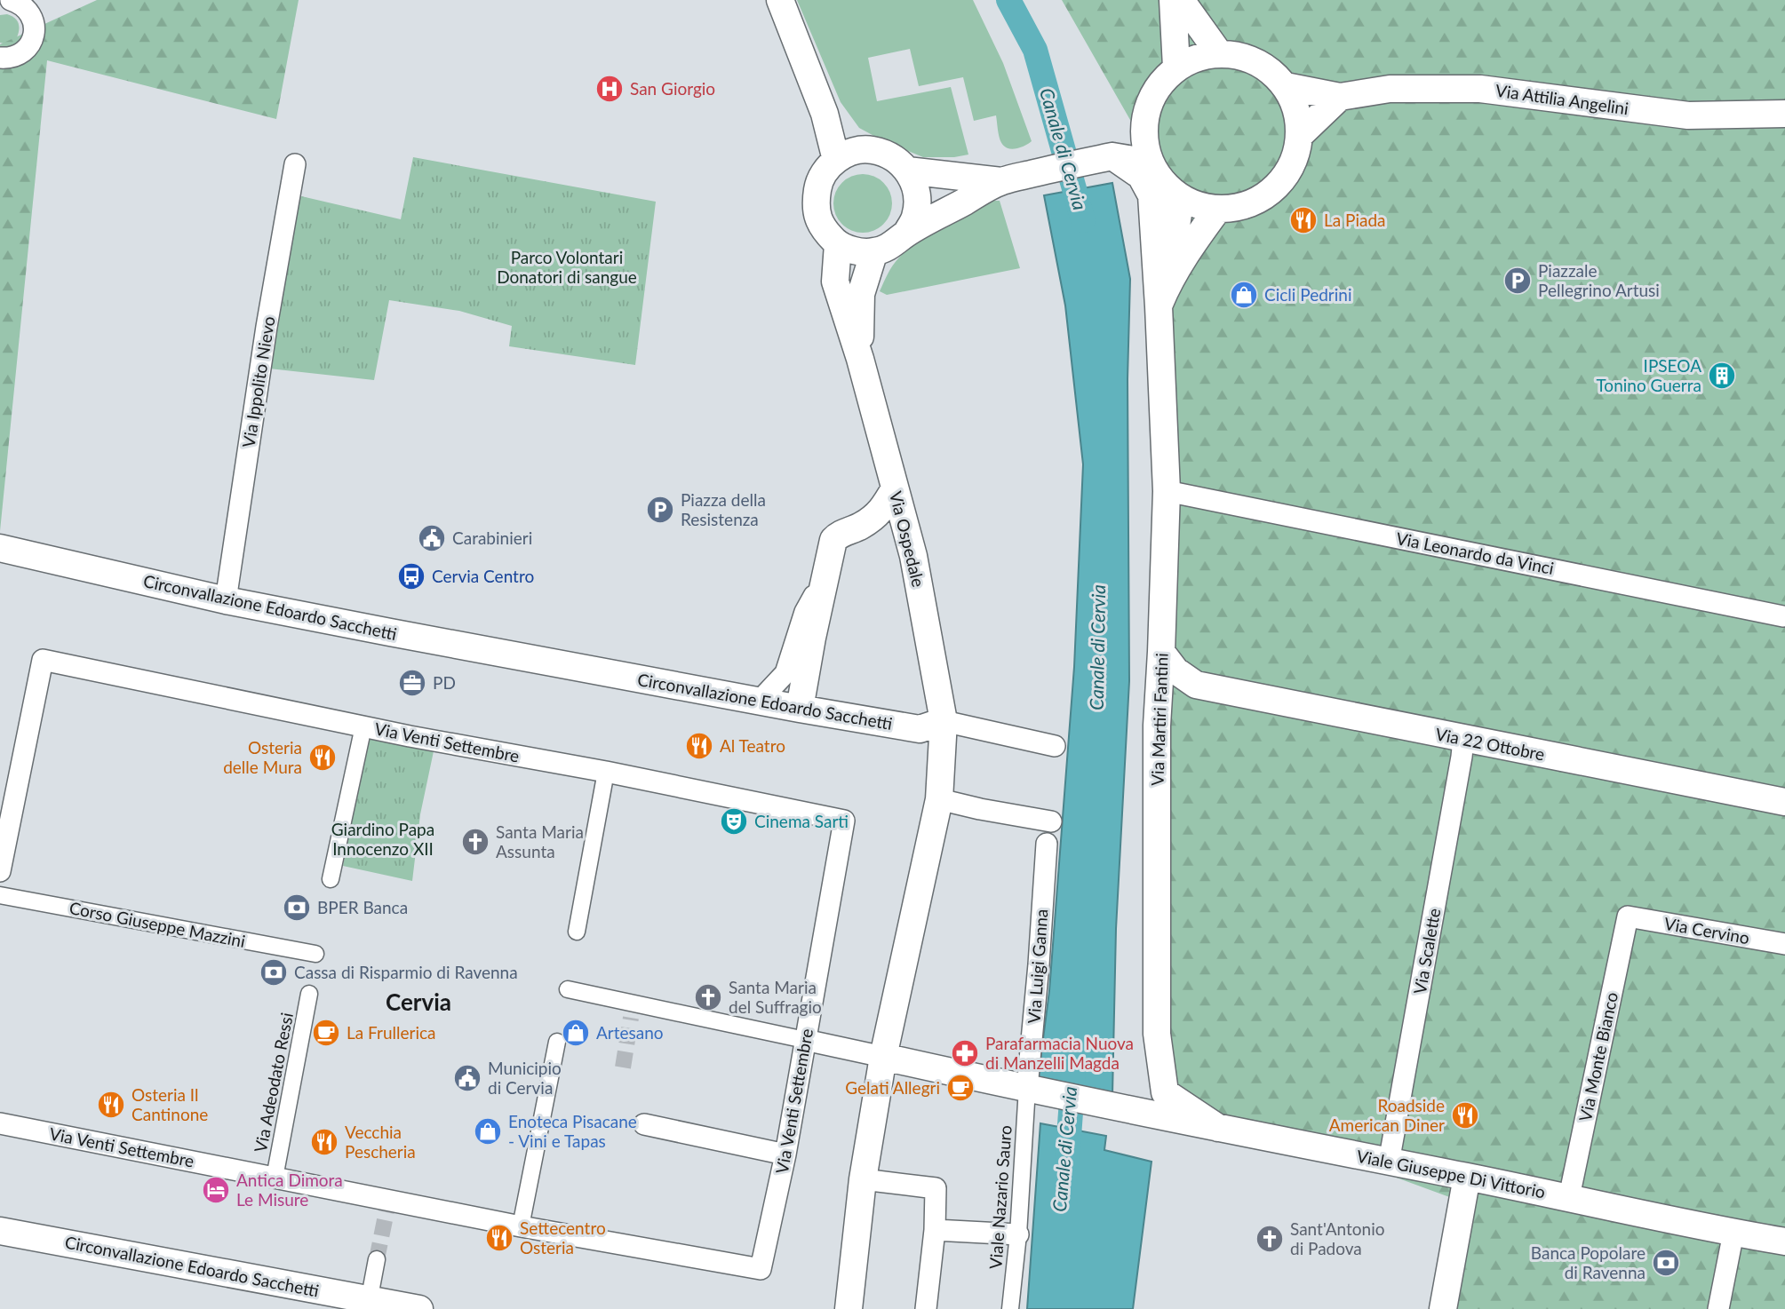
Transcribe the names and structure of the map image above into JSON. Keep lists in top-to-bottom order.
{
  "streets": {
    "street": [
      "Via Attilia Angelini",
      "Via Ippolito Nievo",
      "Via Ospedale",
      "Via Leonardo da Vinci",
      "Circonvallazione Edoardo Sacchetti",
      "Via Martiri Fantini",
      "Via Venti Settembre",
      "Via 22 Ottobre",
      "Corso Giuseppe Mazzini",
      "Via Cervino",
      "Via Scalette",
      "Via Luigi Ganna",
      "Via Monte Bianco",
      "Via Adeodato Ressi",
      "Viale Giuseppe Di Vittorio",
      "Viale Nazario Sauro"
    ]
  },
  "crossings": [
    ["Via Ippolito Nievo", "Circonvallazione Edoardo Sacchetti"],
    ["Via Ospedale", "Circonvallazione Edoardo Sacchetti"],
    ["Via Leonardo da Vinci", "Via Martiri Fantini"],
    ["Via Martiri Fantini", "Via 22 Ottobre"],
    ["Via Martiri Fantini", "Viale Giuseppe Di Vittorio"],
    ["Via Venti Settembre", "Via Adeodato Ressi"],
    ["Via 22 Ottobre", "Via Scalette"],
    ["Via Cervino", "Via Monte Bianco"],
    ["Via Scalette", "Viale Giuseppe Di Vittorio"],
    ["Via Luigi Ganna", "Viale Giuseppe Di Vittorio"],
    ["Via Luigi Ganna", "Viale Nazario Sauro"],
    ["Via Monte Bianco", "Viale Giuseppe Di Vittorio"],
    ["Viale Giuseppe Di Vittorio", "Viale Nazario Sauro"]
  ],
  "districts": ["Cervia"],
  "water": ["Canale di Cervia"],
  "parks": ["Parco Volontari Donatori di sangue", "Giardino Papa Innocenzo XII"],
  "places": {
    "hospital": ["San Giorgio"],
    "restaurant": [
      "La Piada",
      "Al Teatro",
      "Osteria delle Mura",
      "Osteria Il Cantinone",
      "Roadside American Diner",
      "Vecchia Pescheria",
      "Settecentro Osteria"
    ],
    "parking": ["Piazzale Pellegrino Artusi", "Piazza della Resistenza"],
    "shop": ["Cicli Pedrini", "Artesano", "Enoteca Pisacane - Vini e Tapas"],
    "building": ["IPSEOA Tonino Guerra"],
    "public building": ["Carabinieri", "Municipio di Cervia"],
    "bus stop": ["Cervia Centro"],
    "office": ["PD"],
    "theatre": ["Cinema Sarti"],
    "church": ["Santa Maria Assunta", "Santa Maria del Suffragio", "Sant'Antonio di Padova"],
    "bank": ["BPER Banca", "Cassa di Risparmio di Ravenna", "Banca Popolare di Ravenna"],
    "cafe": ["La Frullerica", "Gelati Allegri"],
    "pharmacy": ["Parafarmacia Nuova di Manzelli Magda"],
    "hotel": ["Antica Dimora Le Misure"]
  }
}
